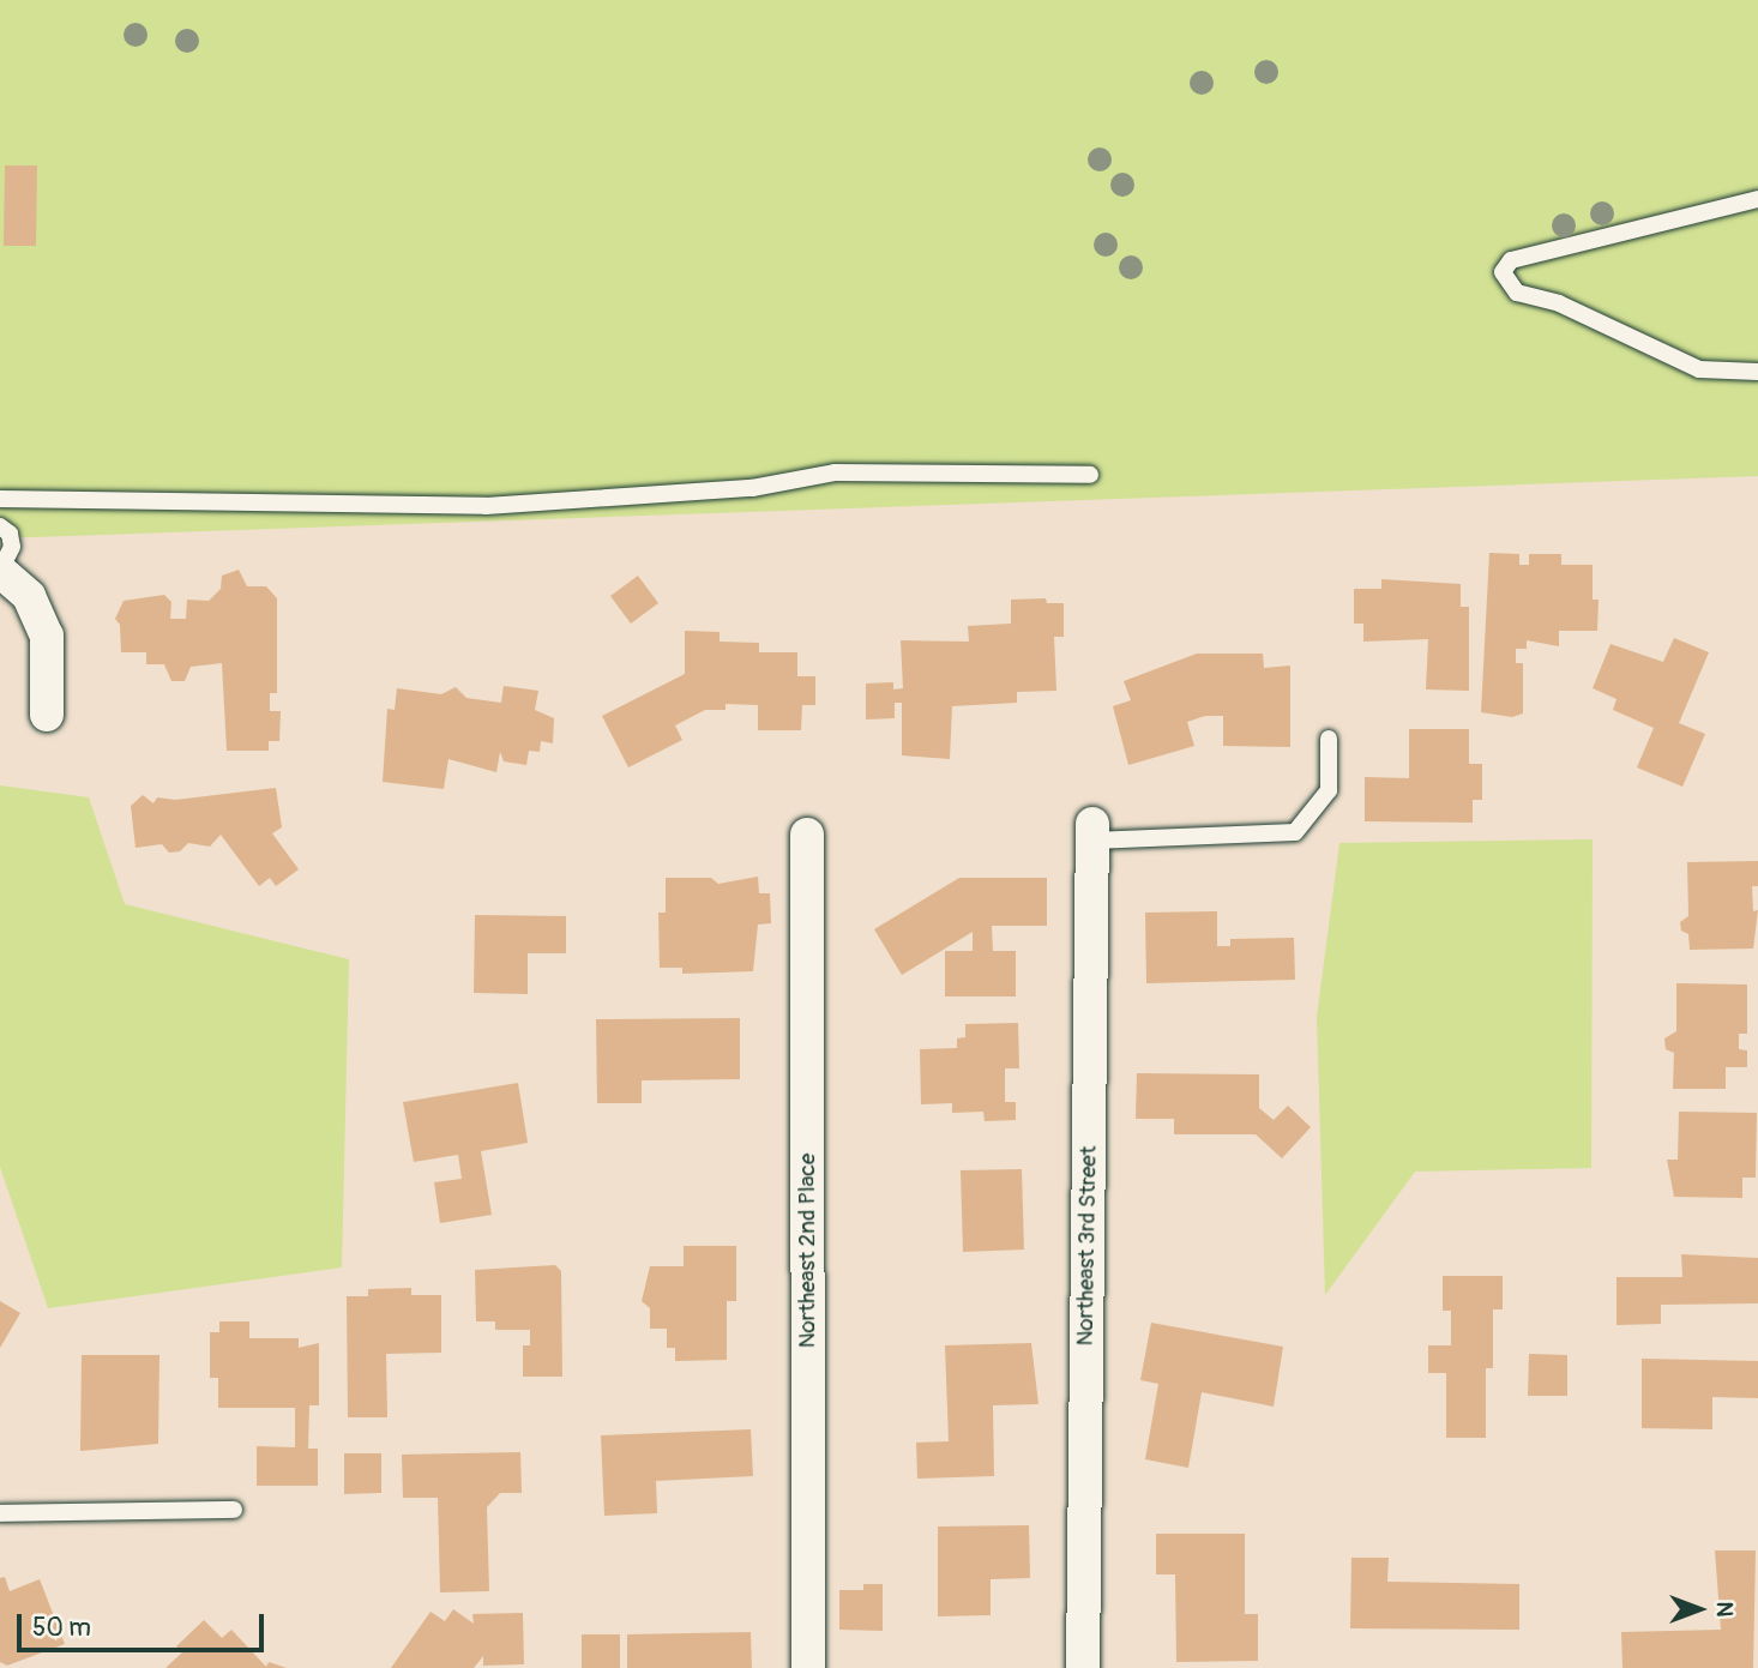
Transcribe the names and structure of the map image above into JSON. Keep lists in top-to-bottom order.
{
  "streets": {
    "street": ["Northeast 3rd Street", "Northeast 2nd Place"]
  },
  "scale_bar": "50 m",
  "north": "right"
}
